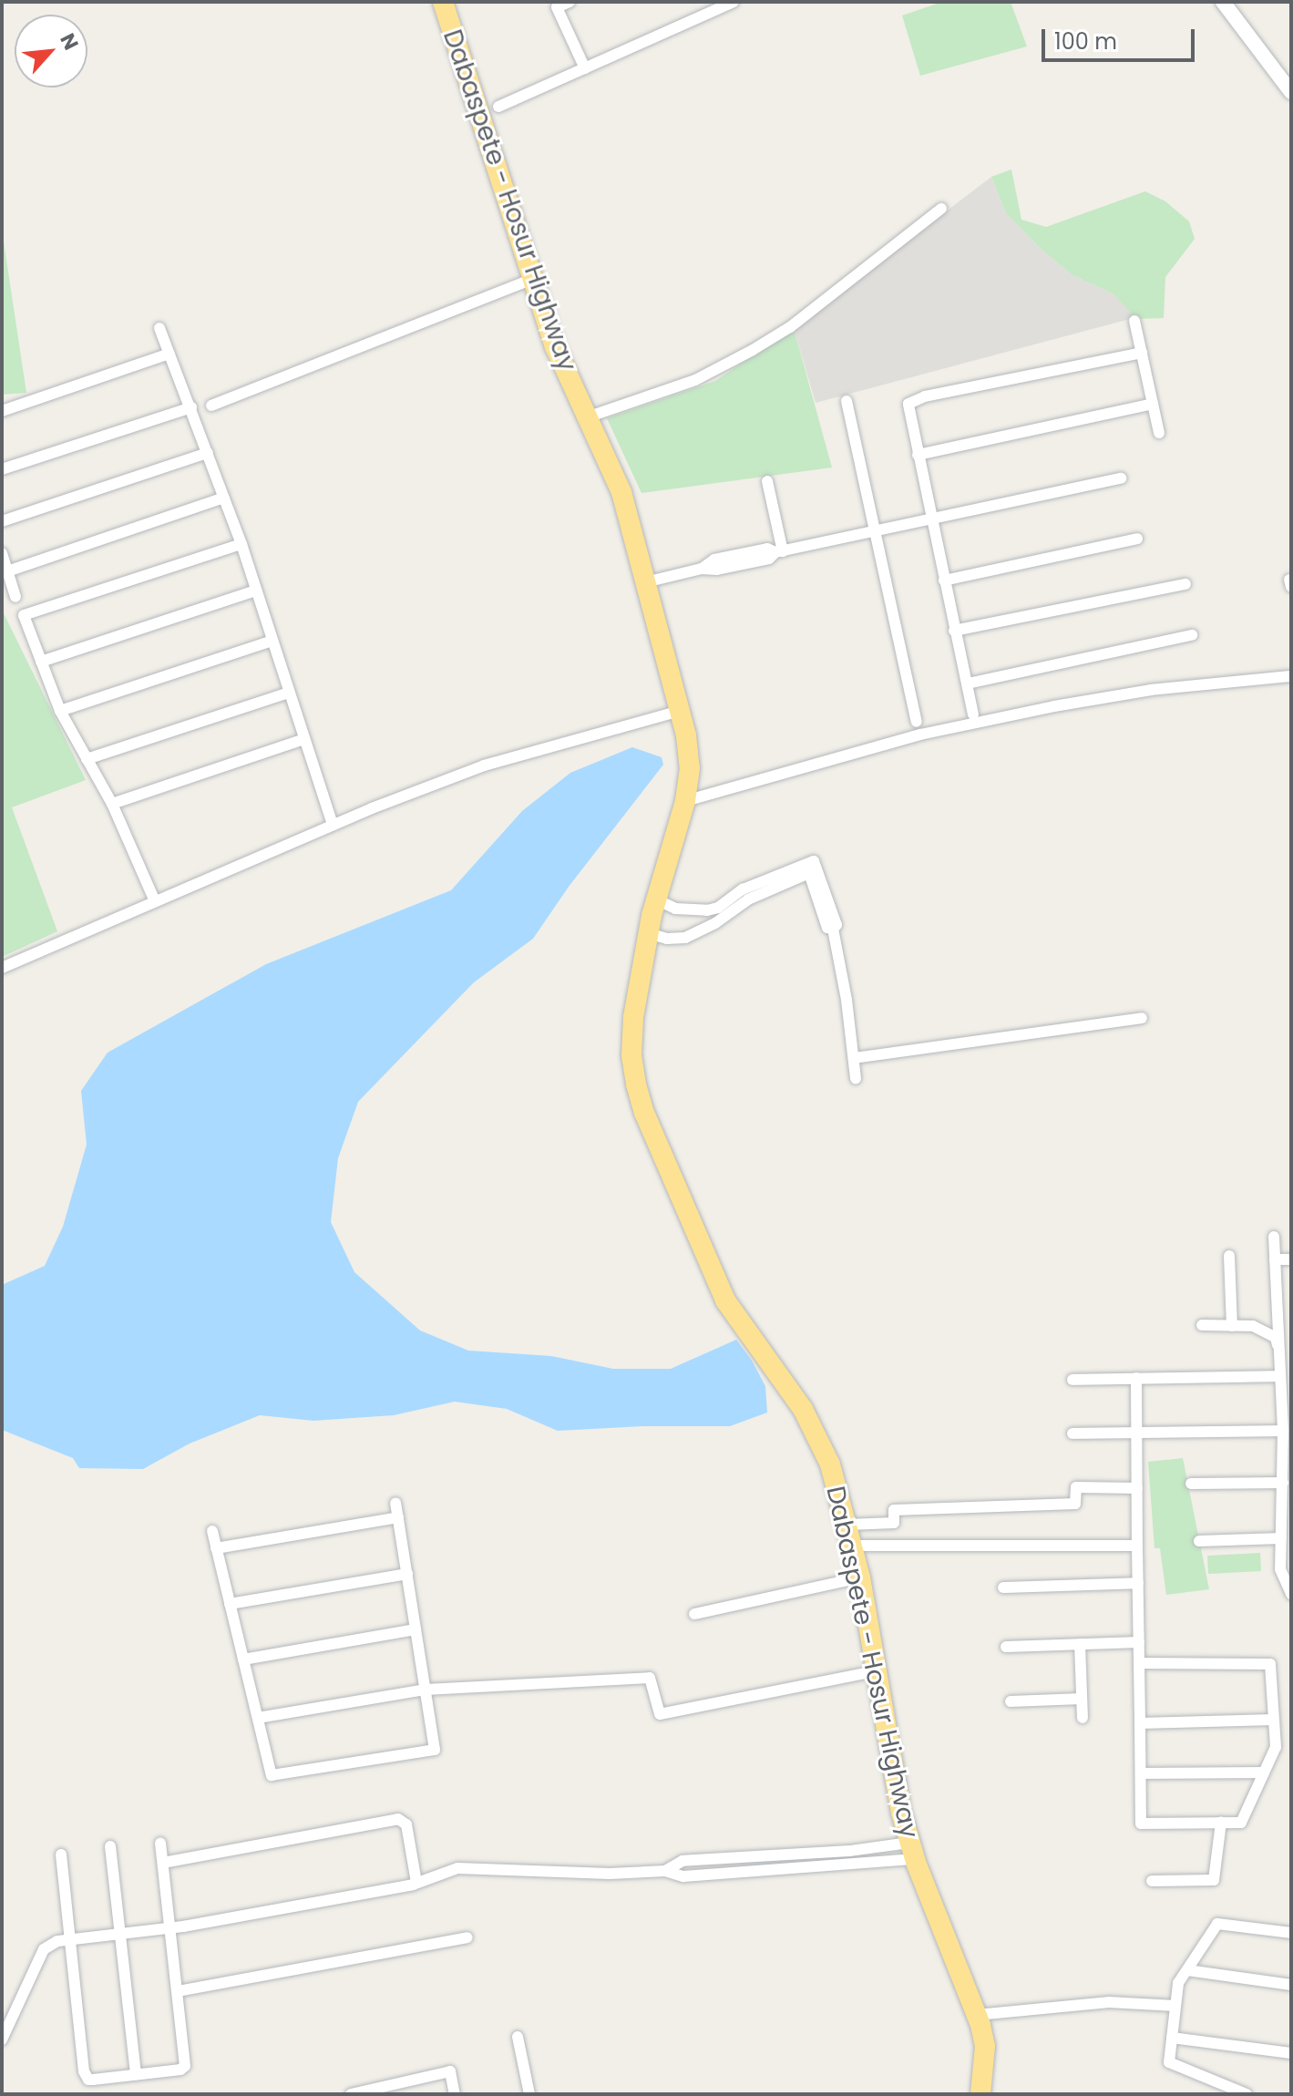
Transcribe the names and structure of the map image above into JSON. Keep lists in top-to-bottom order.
{
  "streets": {
    "highway": ["Dabaspete - Hosur Highway"]
  },
  "scale_bar": "100 m",
  "north": "top right"
}
